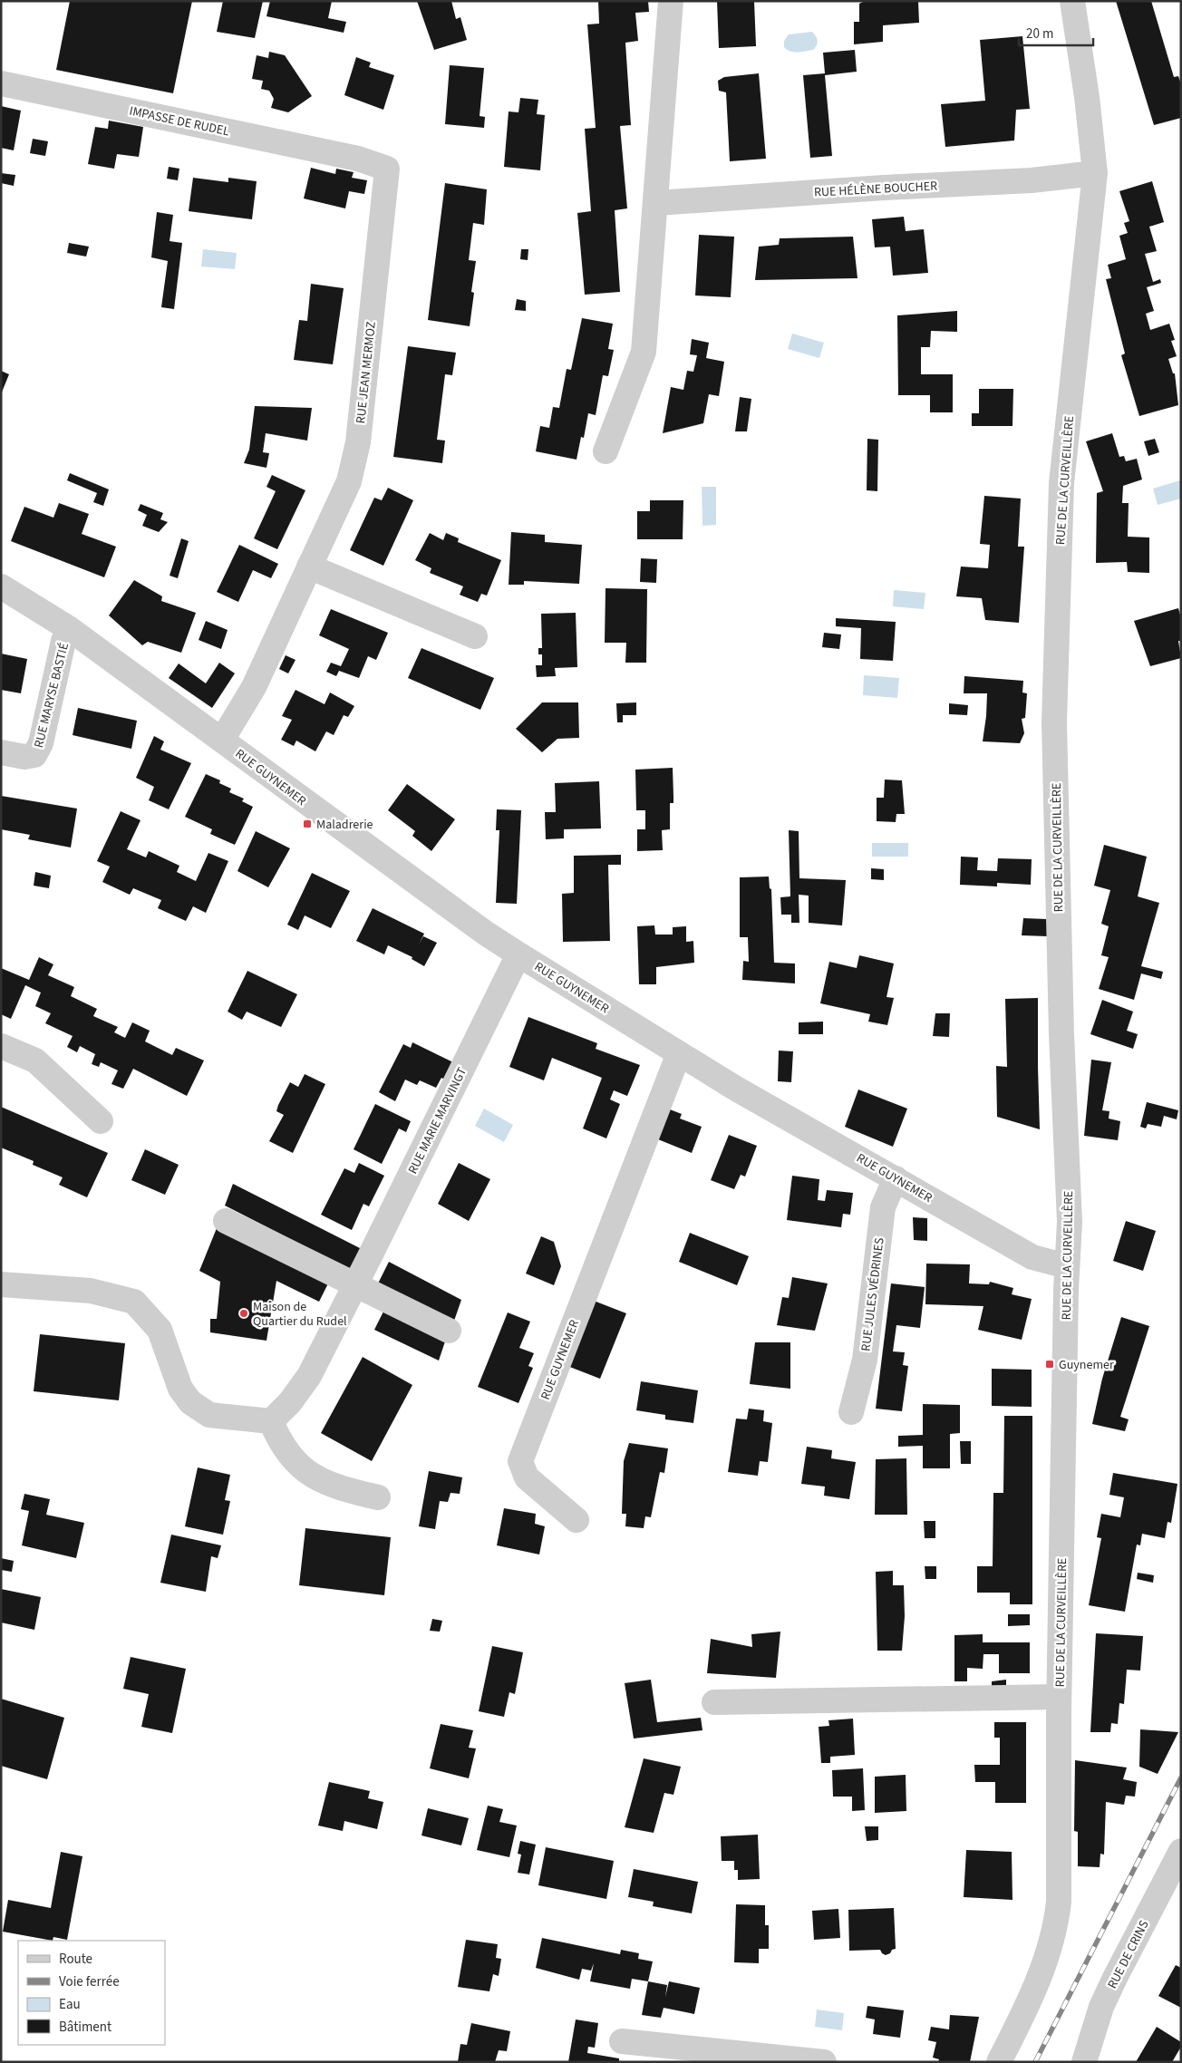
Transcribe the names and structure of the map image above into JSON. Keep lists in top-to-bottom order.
{
  "streets": {
    "street": [
      "IMPASSE DE RUDEL",
      "RUE HÉLÈNE BOUCHER",
      "RUE JEAN MERMOZ",
      "RUE DE LA CURVEILLÈRE",
      "RUE MARYSE BASTIÉ",
      "RUE GUYNEMER",
      "RUE MARIE MARVINGT",
      "RUE JULES VÉDRINES",
      "RUE DE CRINS"
    ]
  },
  "crossings": [
    ["IMPASSE DE RUDEL", "RUE JEAN MERMOZ"],
    ["RUE HÉLÈNE BOUCHER", "RUE DE LA CURVEILLÈRE"],
    ["RUE JEAN MERMOZ", "RUE GUYNEMER"],
    ["RUE DE LA CURVEILLÈRE", "RUE GUYNEMER"],
    ["RUE MARYSE BASTIÉ", "RUE GUYNEMER"],
    ["RUE GUYNEMER", "RUE MARIE MARVINGT"],
    ["RUE GUYNEMER", "RUE JULES VÉDRINES"]
  ],
  "places": {
    "transit": ["Maladrerie", "Guynemer"],
    "other": ["Maison de Quartier du Rudel"]
  },
  "legend": [
    "Route",
    "Voie ferrée",
    "Eau",
    "Bâtiment"
  ],
  "scale_bar": "20 m"
}
